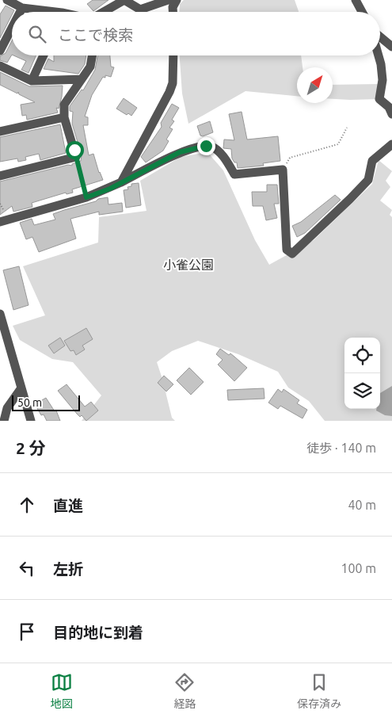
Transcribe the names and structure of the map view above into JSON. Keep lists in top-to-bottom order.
{
  "parks": ["小雀公園"],
  "scale_bar": "50 m",
  "north": "top right",
  "page": {
    "search": "ここで検索",
    "scale": "50 m",
    "heading": ["2 分", "徒歩 · 140 m"],
    "list": [
      ["直進", "40 m"],
      ["左折", "100 m"],
      "目的地に到着"
    ],
    "nav": ["地図", "経路", "保存済み"]
  }
}
